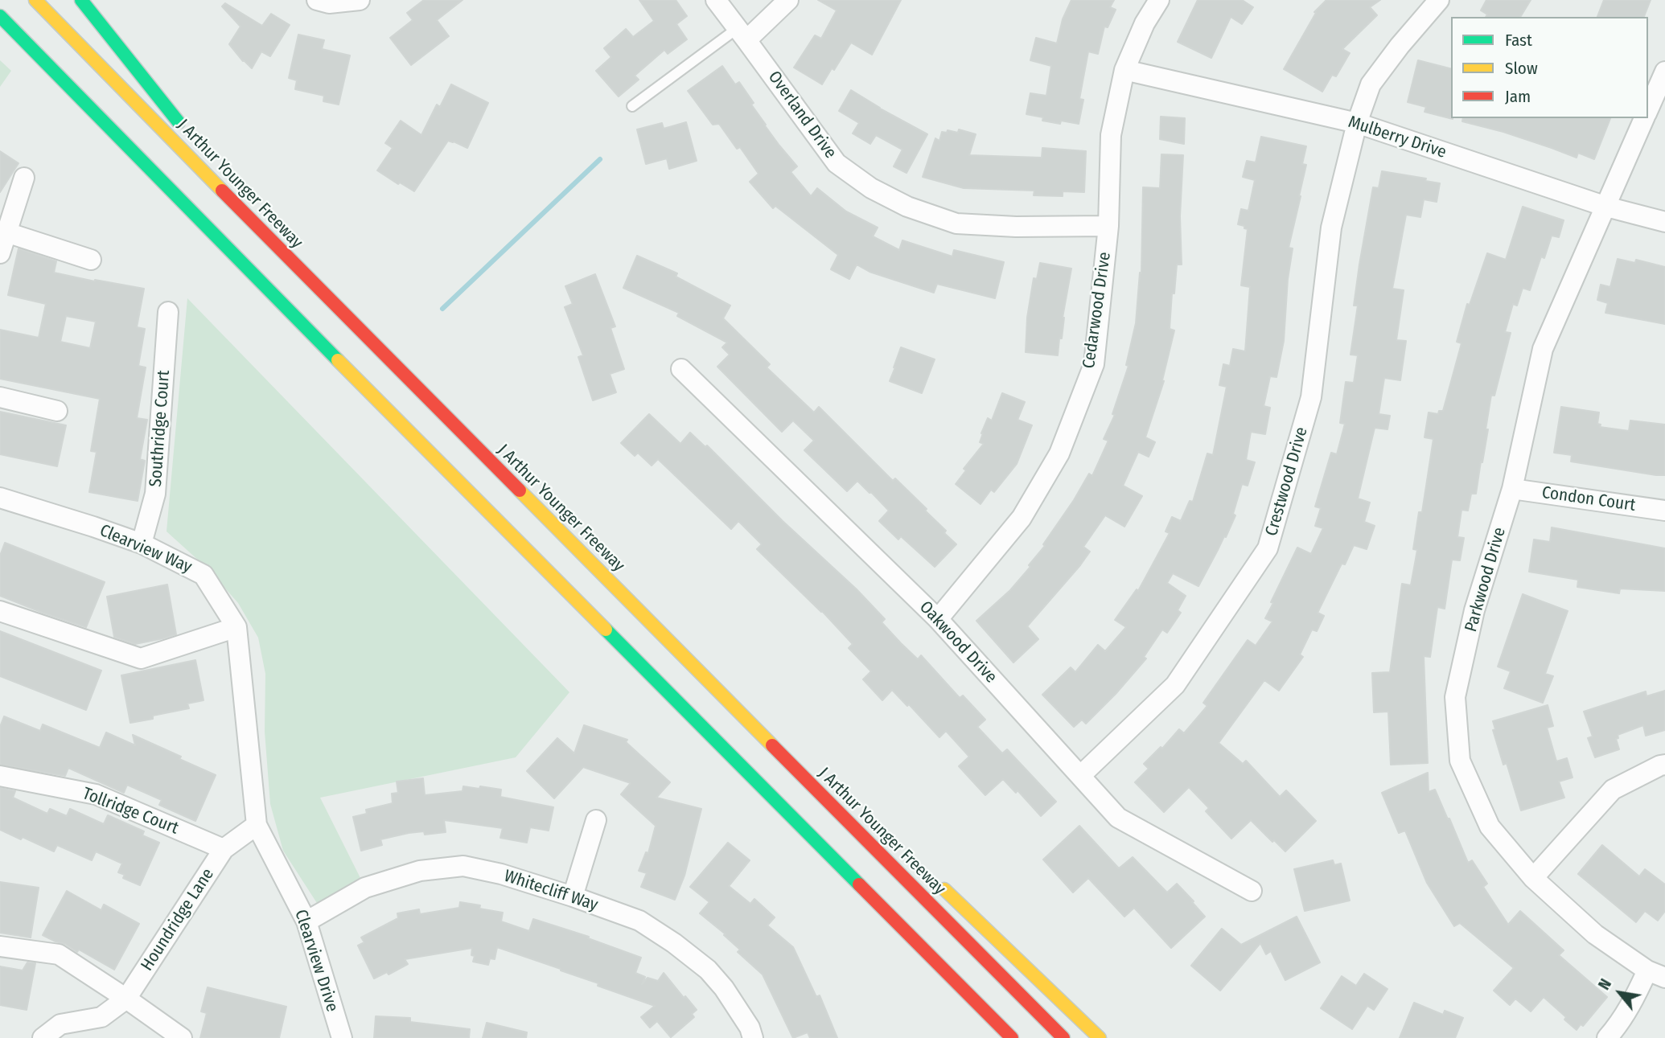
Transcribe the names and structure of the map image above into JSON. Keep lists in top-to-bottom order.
{
  "streets": {
    "highway": ["J Arthur Younger Freeway"],
    "street": [
      "Overland Drive",
      "Mulberry Drive",
      "Cedarwood Drive",
      "Southridge Court",
      "Crestwood Drive",
      "Condon Court",
      "Clearview Way",
      "Parkwood Drive",
      "Oakwood Drive",
      "Tollridge Court",
      "Whitecliff Way",
      "Houndridge Lane",
      "Clearview Drive"
    ]
  },
  "crossings": [
    ["Overland Drive", "Cedarwood Drive"],
    ["Mulberry Drive", "Cedarwood Drive"],
    ["Mulberry Drive", "Crestwood Drive"],
    ["Mulberry Drive", "Parkwood Drive"],
    ["Cedarwood Drive", "Oakwood Drive"],
    ["Southridge Court", "Clearview Way"],
    ["Crestwood Drive", "Oakwood Drive"],
    ["Condon Court", "Parkwood Drive"],
    ["Clearview Way", "Houndridge Lane"],
    ["Clearview Way", "Clearview Drive"],
    ["Tollridge Court", "Houndridge Lane"],
    ["Whitecliff Way", "Clearview Drive"],
    ["Houndridge Lane", "Clearview Drive"]
  ],
  "legend": ["Fast", "Slow", "Jam"],
  "north": "top left"
}
